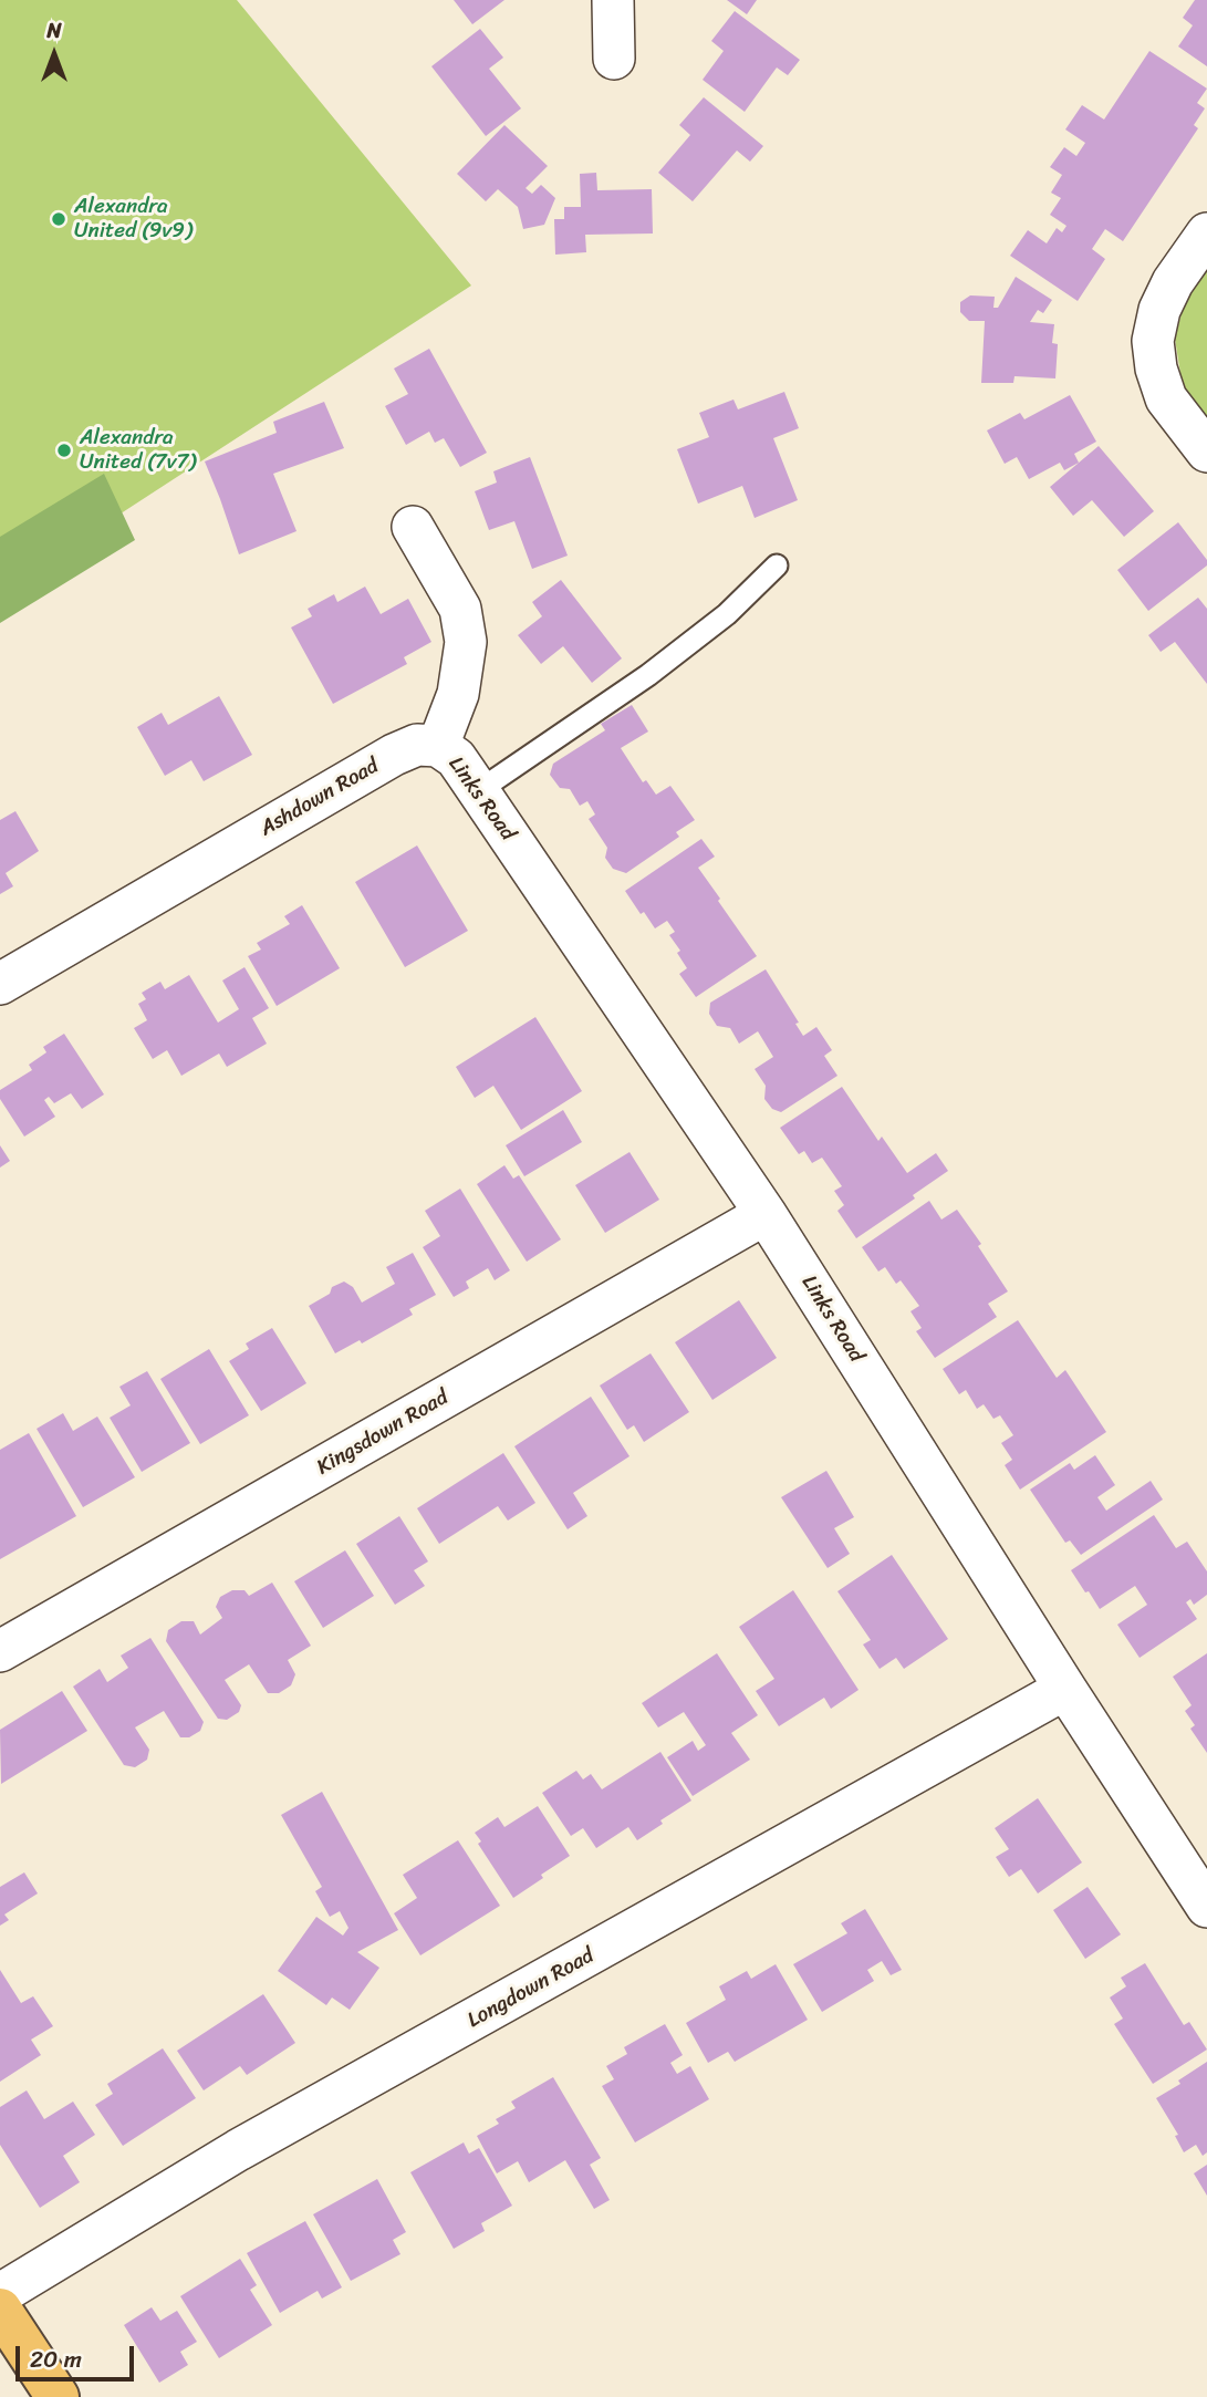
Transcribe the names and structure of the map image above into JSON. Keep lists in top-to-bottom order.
{
  "streets": {
    "street": [
      "Ashdown Road",
      "Links Road",
      "Kingsdown Road",
      "Longdown Road"
    ]
  },
  "crossings": [
    ["Ashdown Road", "Links Road"],
    ["Links Road", "Kingsdown Road"],
    ["Links Road", "Longdown Road"]
  ],
  "places": ["Alexandra United (9v9)", "Alexandra United (7v7)"],
  "scale_bar": "20 m",
  "north": "top"
}
